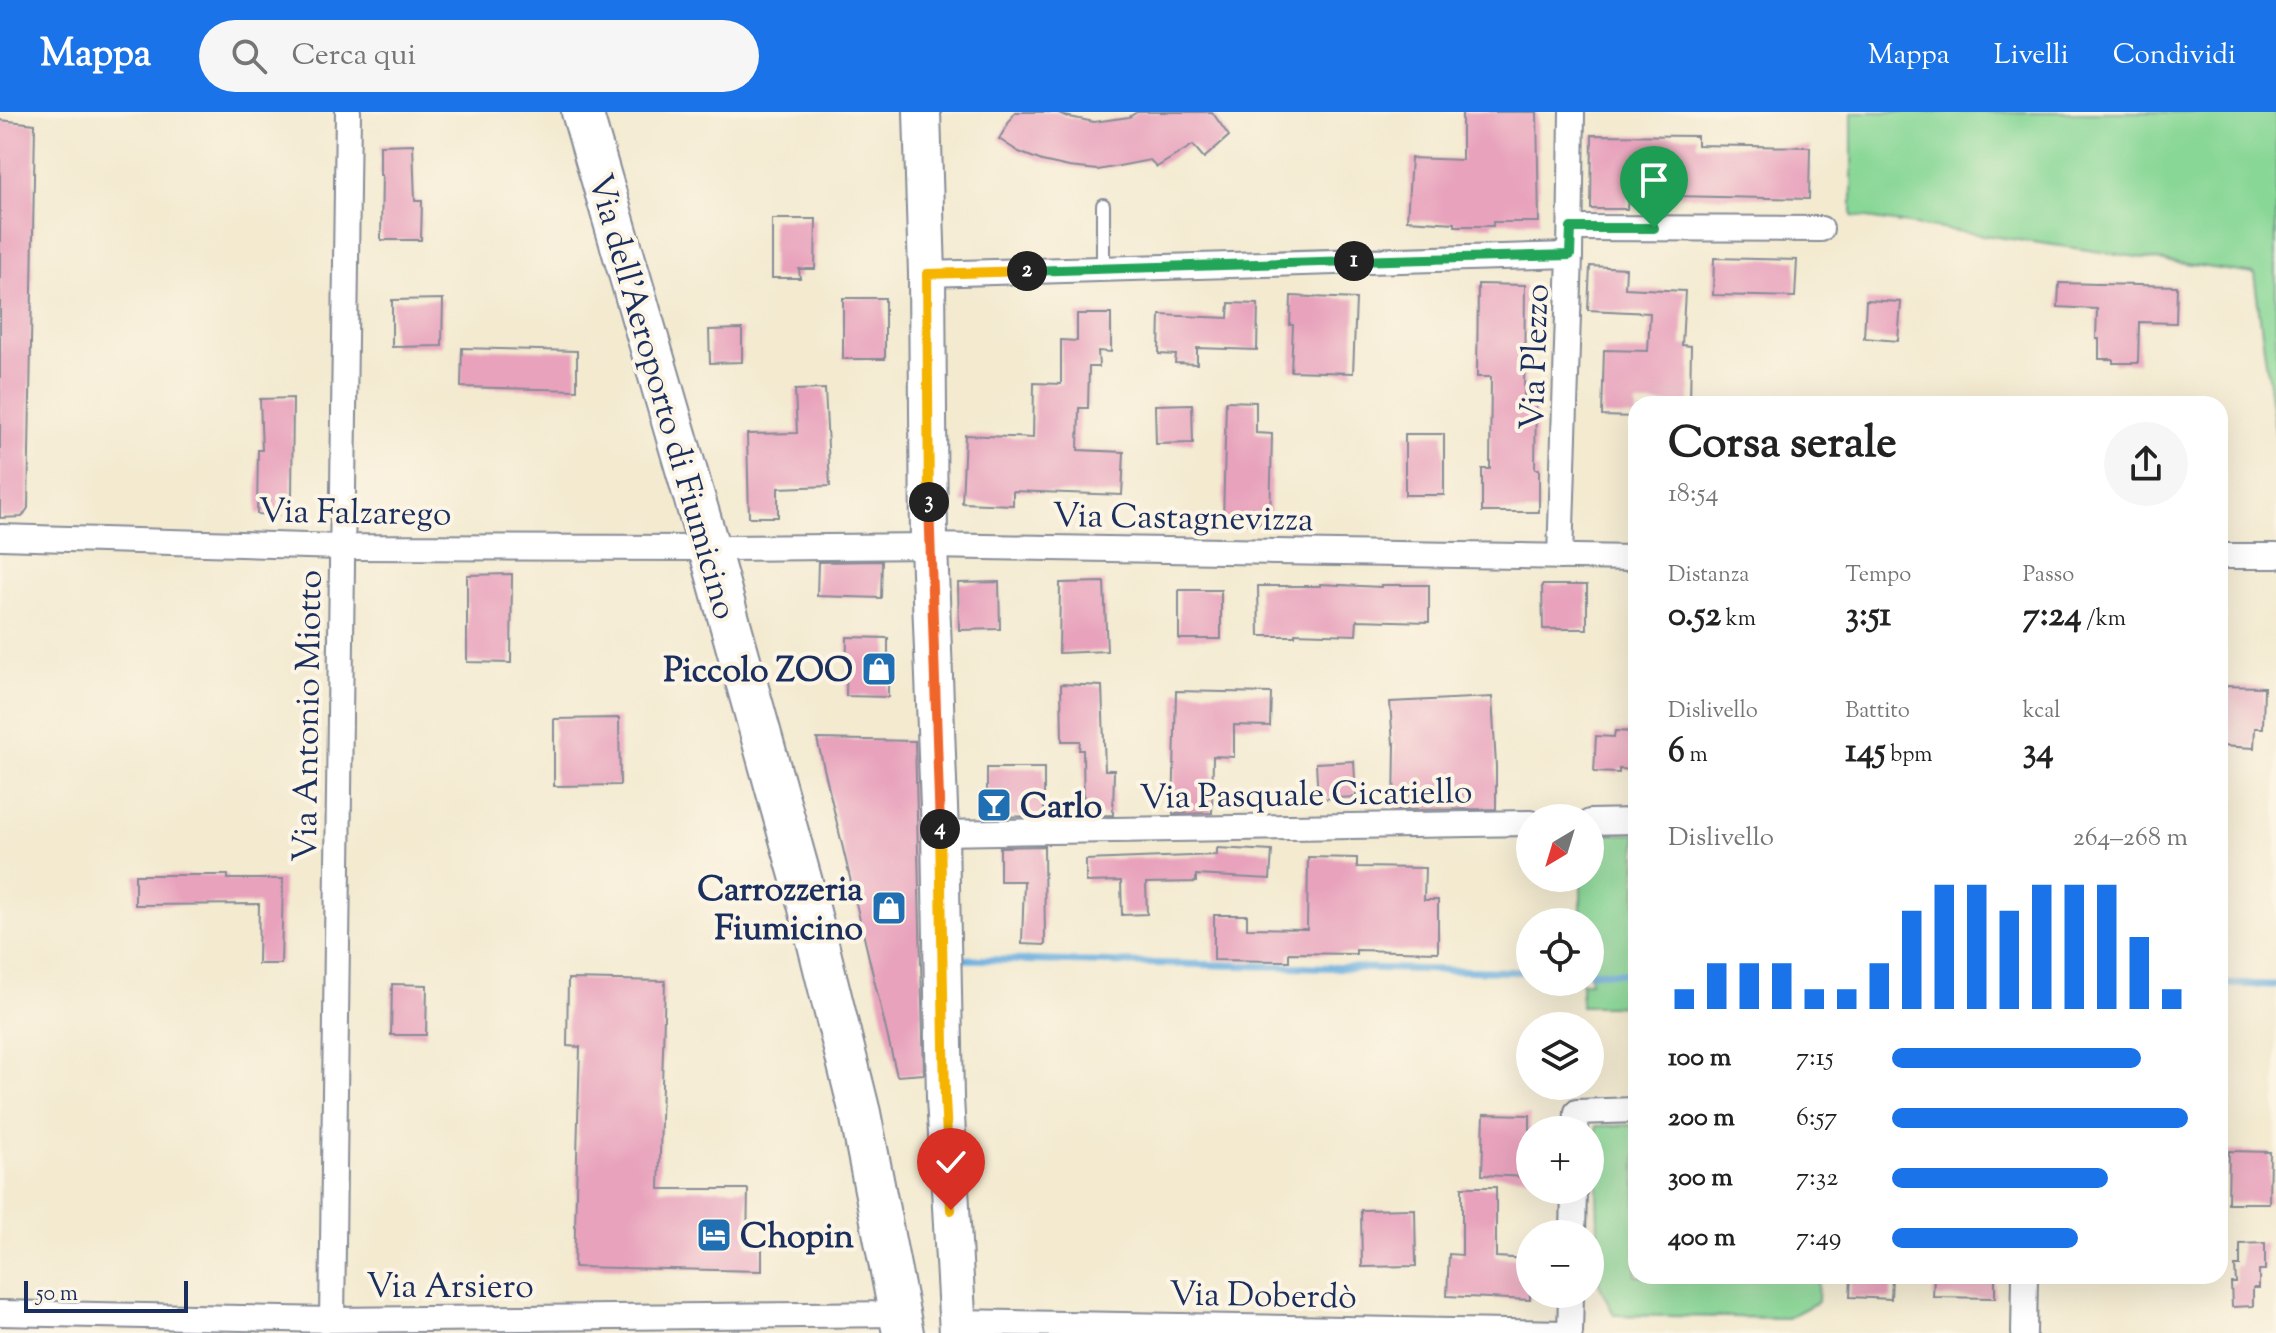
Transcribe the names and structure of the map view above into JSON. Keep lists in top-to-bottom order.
{
  "streets": {
    "main road": ["Via dell'Aeroporto di Fiumicino"],
    "street": [
      "Via Plezzo",
      "Via Falzarego",
      "Via Castagnevizza",
      "Via Antonio Miotto",
      "Via Pasquale Cicatiello",
      "Via Arsiero",
      "Via Doberdò"
    ]
  },
  "crossings": [
    ["Via Plezzo", "Via Castagnevizza"],
    ["Via dell'Aeroporto di Fiumicino", "Via Falzarego"],
    ["Via dell'Aeroporto di Fiumicino", "Via Castagnevizza"],
    ["Via dell'Aeroporto di Fiumicino", "Via Arsiero"],
    ["Via Falzarego", "Via Castagnevizza"],
    ["Via Falzarego", "Via Antonio Miotto"],
    ["Via Antonio Miotto", "Via Arsiero"]
  ],
  "places": {
    "shop": ["Piccolo ZOO", "Carrozzeria Fiumicino"],
    "bar": ["Carlo"],
    "hotel": ["Chopin"]
  },
  "scale_bar": "50 m",
  "north": "bottom left",
  "page": {
    "header": "Mappa",
    "search": "Cerca qui",
    "nav": ["Mappa", "Livelli", "Condividi"],
    "pins": [
      "1",
      "2",
      "3",
      "4"
    ],
    "heading": ["Corsa serale", "18:54"],
    "stats": [
      ["Distanza", "0.52 km"],
      ["Tempo", "3:51"],
      ["Passo", "7:24 /km"],
      ["Dislivello", "6 m"],
      ["Battito", "145 bpm"],
      ["kcal", "34"]
    ],
    "map_buttons": ["+", "−"],
    "chart": ["Dislivello", "264–268 m"],
    "list": [
      {
        "name": "100 m",
        "note": "7:15"
      },
      {
        "name": "200 m",
        "note": "6:57"
      },
      {
        "name": "300 m",
        "note": "7:32"
      },
      {
        "name": "400 m",
        "note": "7:49"
      }
    ],
    "scale": "50 m"
  }
}
